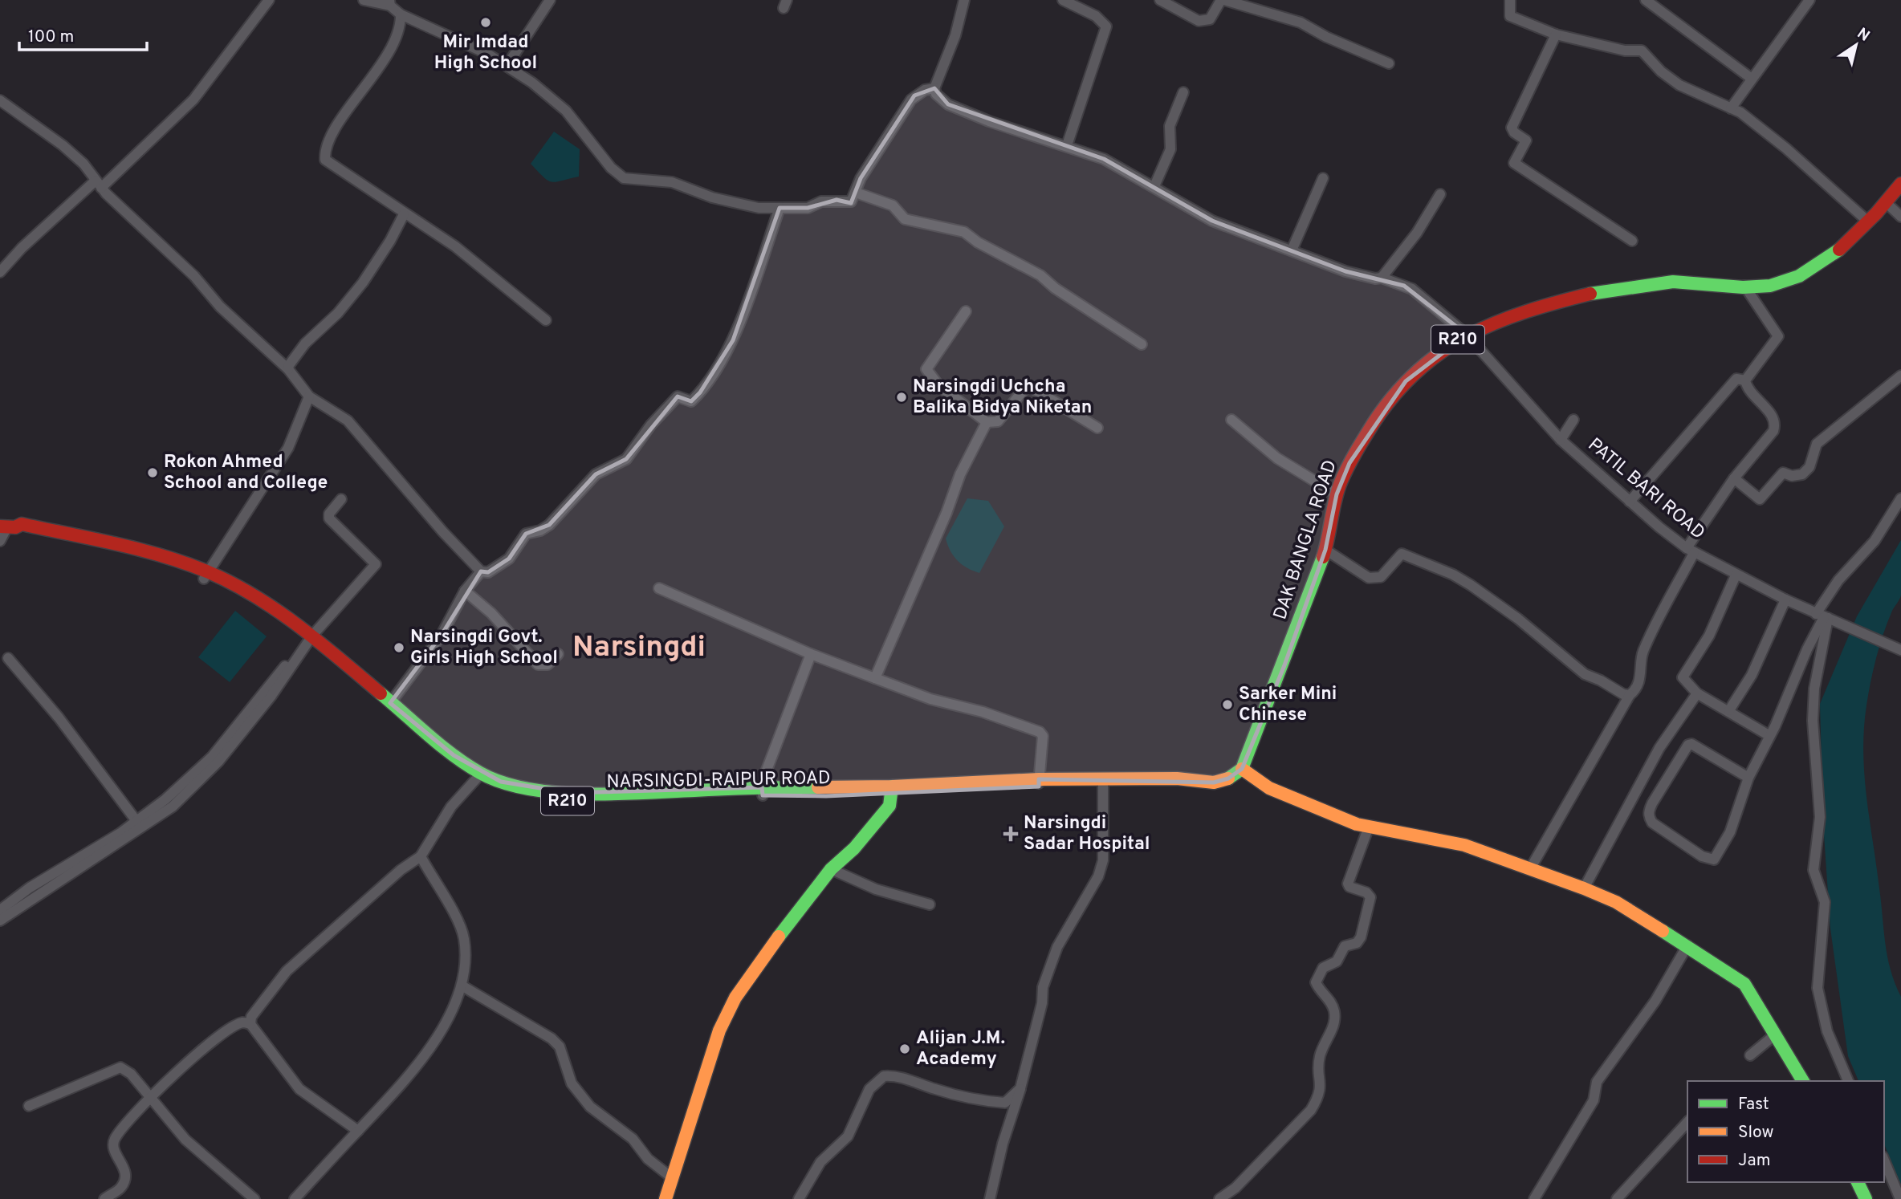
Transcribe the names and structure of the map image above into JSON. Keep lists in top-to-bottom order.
{
  "streets": {
    "main road": ["R210", "DAK BANGLA ROAD", "NARSINGDI-RAIPUR ROAD"],
    "street": ["PATIL BARI ROAD"]
  },
  "crossings": [
    ["PATIL BARI ROAD", "DAK BANGLA ROAD"],
    ["DAK BANGLA ROAD", "NARSINGDI-RAIPUR ROAD"]
  ],
  "districts": ["Narsingdi"],
  "places": {
    "other": [
      "Mir Imdad High School",
      "Narsingdi Uchcha Balika Bidya Niketan",
      "Rokon Ahmed School and College",
      "Narsingdi Govt. Girls High School",
      "Sarker Mini Chinese",
      "Alijan J.M. Academy"
    ],
    "health": ["Narsingdi Sadar Hospital"]
  },
  "legend": ["Fast", "Slow", "Jam"],
  "scale_bar": "100 m",
  "north": "top right"
}
